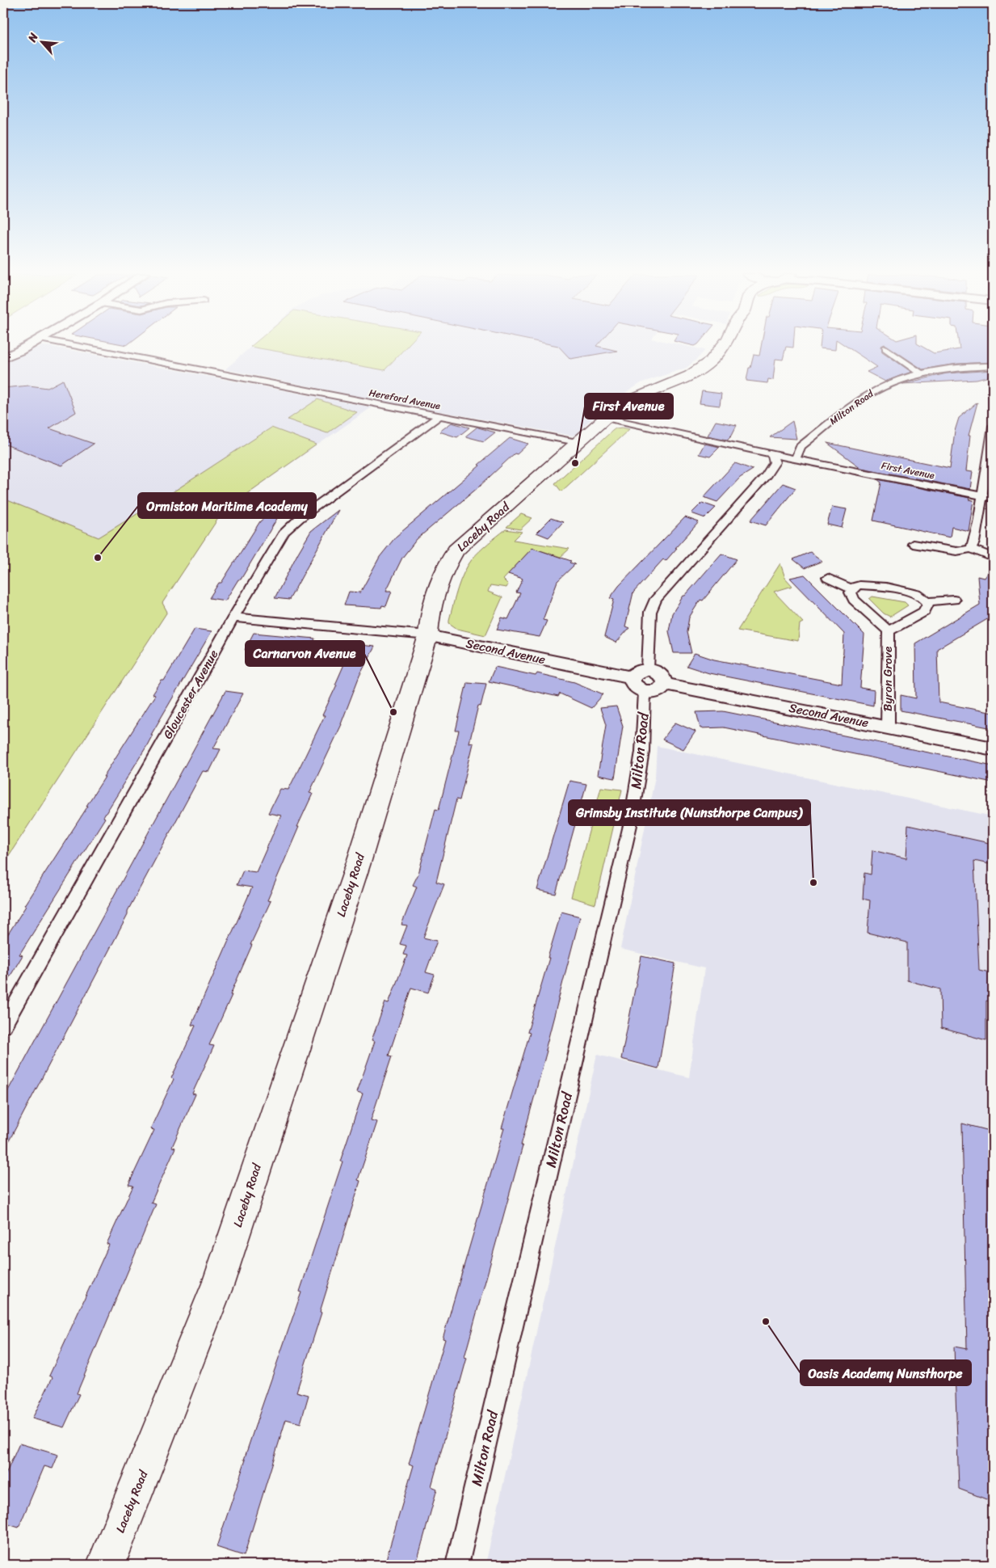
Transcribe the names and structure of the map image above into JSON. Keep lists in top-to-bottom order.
{
  "streets": {
    "highway": ["Laceby Road"],
    "street": [
      "Hereford Avenue",
      "Milton Road",
      "First Avenue",
      "Second Avenue",
      "Byron Grove",
      "Gloucester Avenue"
    ]
  },
  "crossings": [
    ["Hereford Avenue", "Laceby Road"],
    ["Hereford Avenue", "Gloucester Avenue"],
    ["Milton Road", "First Avenue"],
    ["Milton Road", "Second Avenue"],
    ["First Avenue", "Laceby Road"],
    ["Laceby Road", "Second Avenue"],
    ["Second Avenue", "Byron Grove"]
  ],
  "places": [
    "First Avenue",
    "Ormiston Maritime Academy",
    "Carnarvon Avenue",
    "Grimsby Institute (Nunsthorpe Campus)",
    "Oasis Academy Nunsthorpe"
  ],
  "north": "top left"
}
